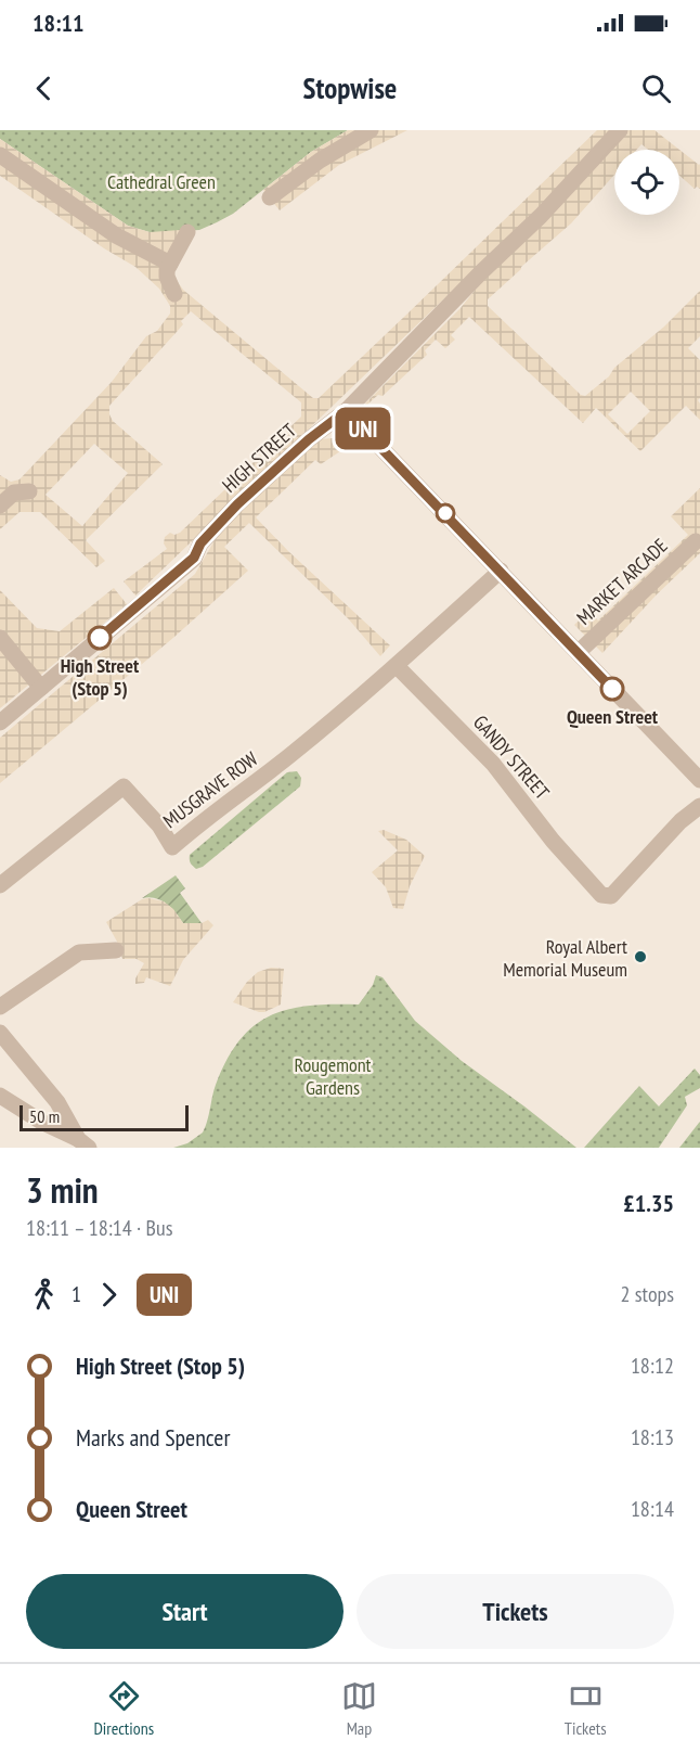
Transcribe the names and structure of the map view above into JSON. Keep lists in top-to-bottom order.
{
  "streets": {
    "street": [
      "HIGH STREET",
      "MARKET ARCADE",
      "GANDY STREET",
      "MUSGRAVE ROW"
    ]
  },
  "crossings": [
    ["GANDY STREET", "MUSGRAVE ROW"]
  ],
  "parks": ["Cathedral Green", "Rougemont Gardens"],
  "places": ["High Street (Stop 5)", "Queen Street", "Royal Albert Memorial Museum"],
  "lines": ["bus line UNI"],
  "scale_bar": "50 m",
  "page": {
    "status": "18:11",
    "header": "Stopwise",
    "on_map": "UNI",
    "scale": "50 m",
    "heading": ["3 min", "18:11 – 18:14 · Bus", "£1.35"],
    "legs": ["1", "UNI", "2 stops"],
    "list": [
      {
        "name": "High Street (Stop 5)",
        "value": "18:12"
      },
      {
        "name": "Marks and Spencer",
        "value": "18:13"
      },
      {
        "name": "Queen Street",
        "value": "18:14"
      }
    ],
    "buttons": ["Start", "Tickets"],
    "tabs": ["Directions", "Map", "Tickets"]
  }
}
